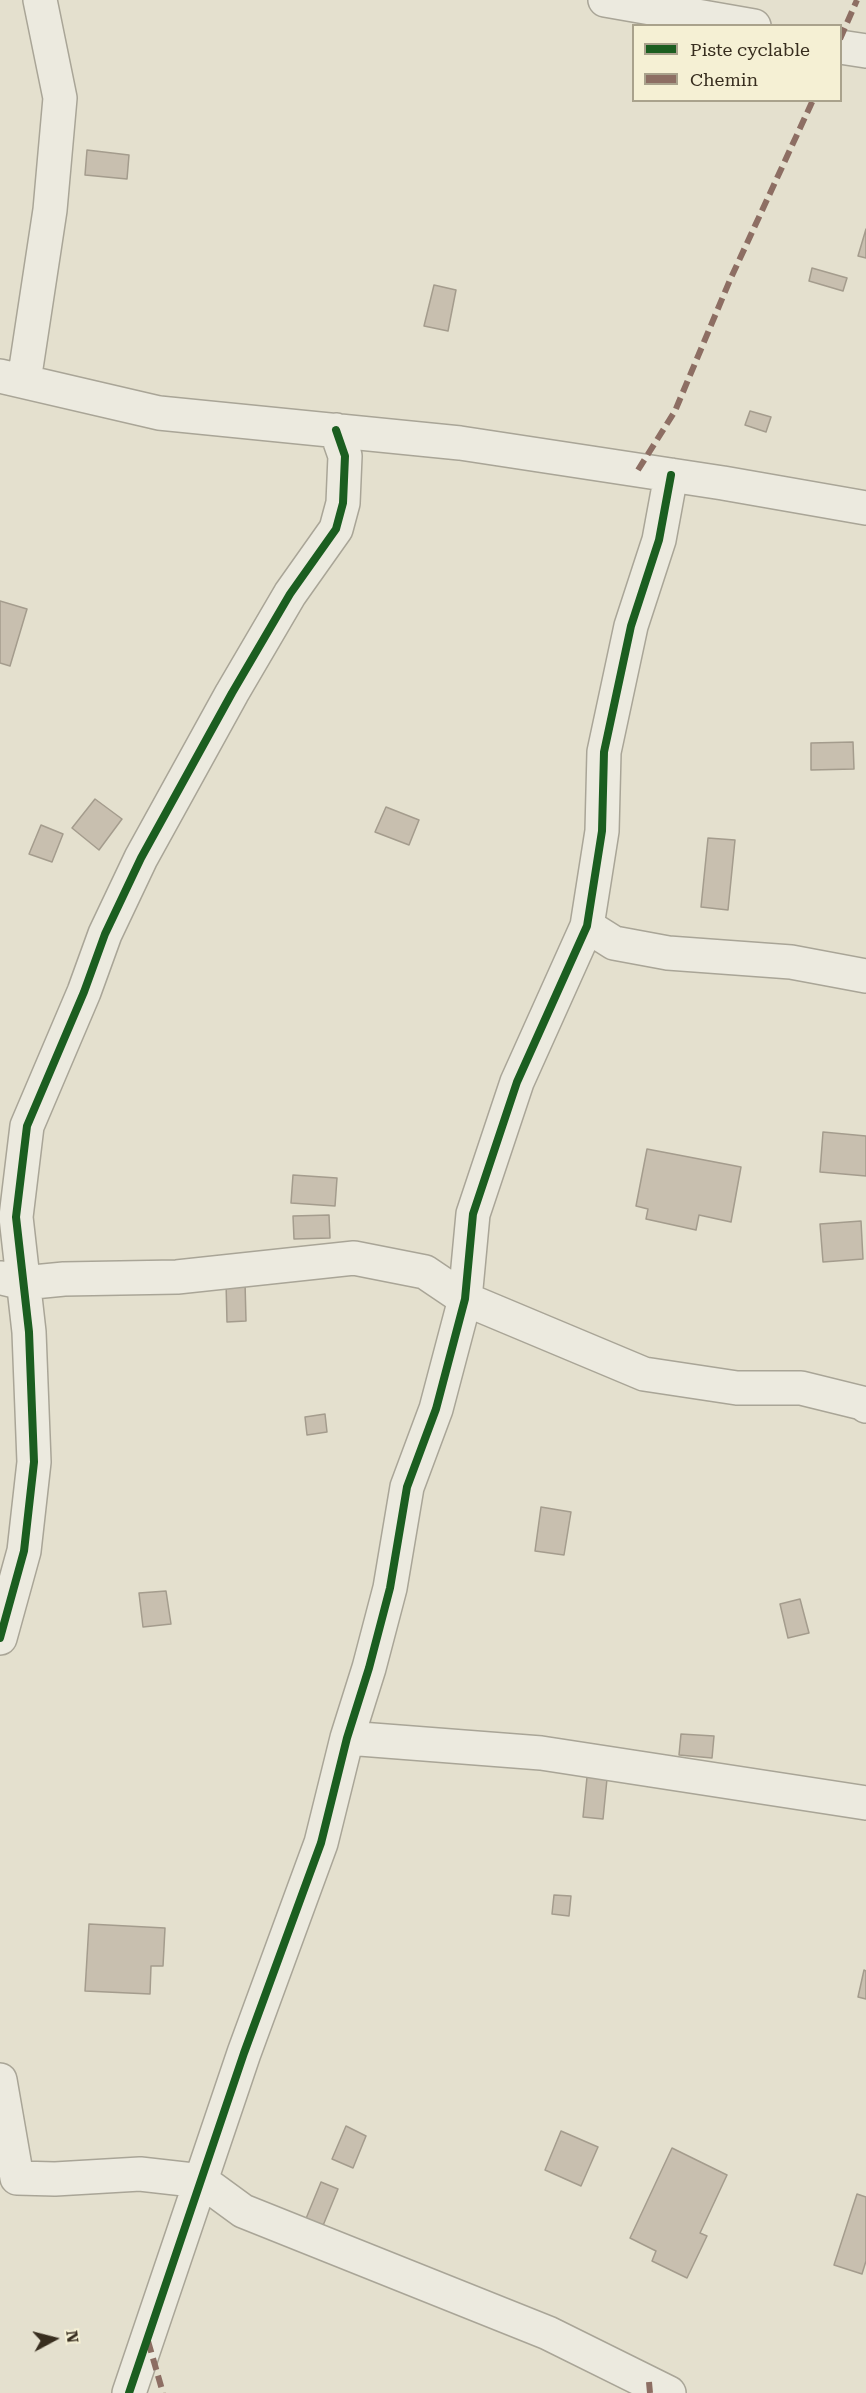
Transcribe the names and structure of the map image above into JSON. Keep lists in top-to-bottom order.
{
  "legend": ["Piste cyclable", "Chemin"],
  "north": "right"
}
